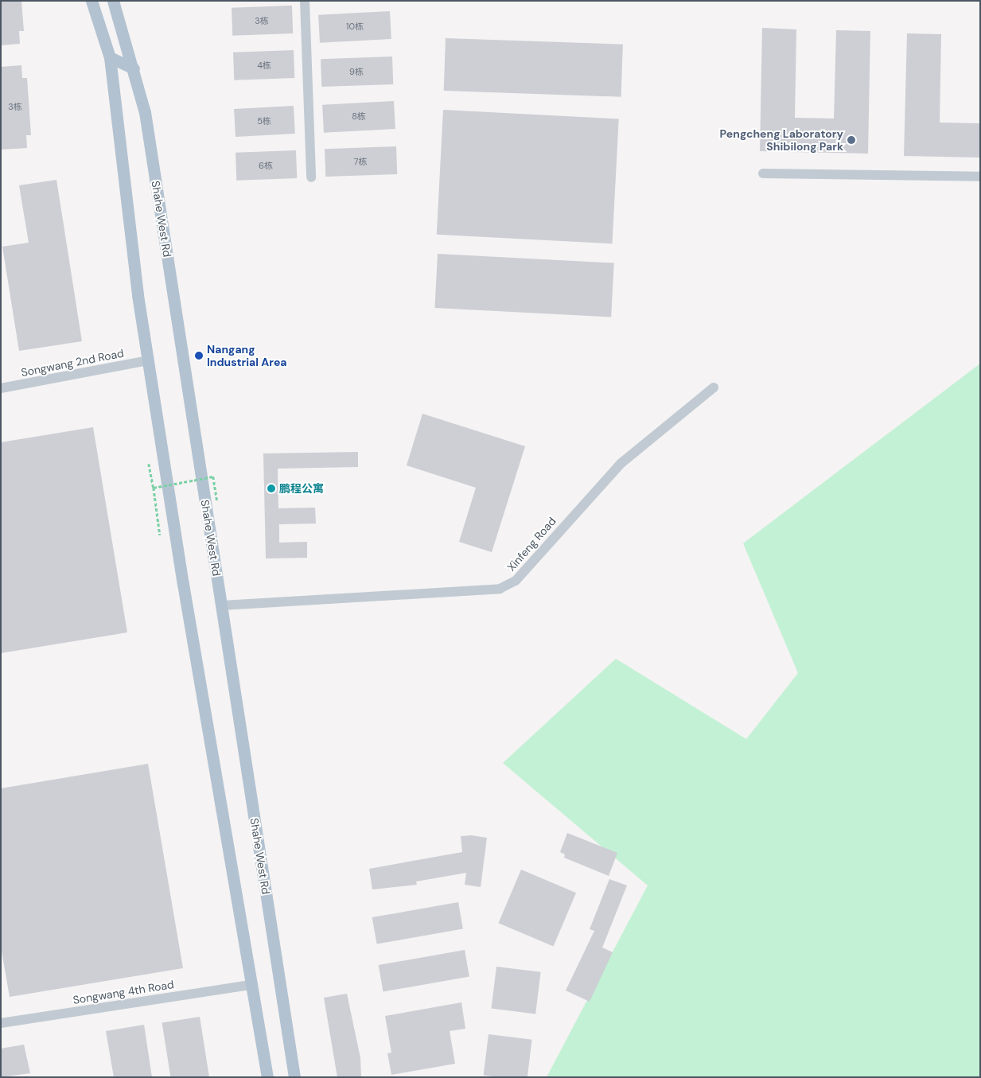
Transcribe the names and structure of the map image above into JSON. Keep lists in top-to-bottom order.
{
  "streets": {
    "main road": ["Shahe West Rd"],
    "street": ["Songwang 2nd Road", "Xinfeng Road", "Songwang 4th Road"]
  },
  "crossings": [
    ["Shahe West Rd", "Xinfeng Road"]
  ],
  "places": ["Pengcheng Laboratory Shibilong Park", "Nangang Industrial Area", "鹏程公寓"],
  "house_numbers": [
    "3栋",
    "10栋",
    "4栋",
    "9栋",
    "3栋",
    "8栋",
    "5栋",
    "7栋",
    "6栋"
  ]
}
